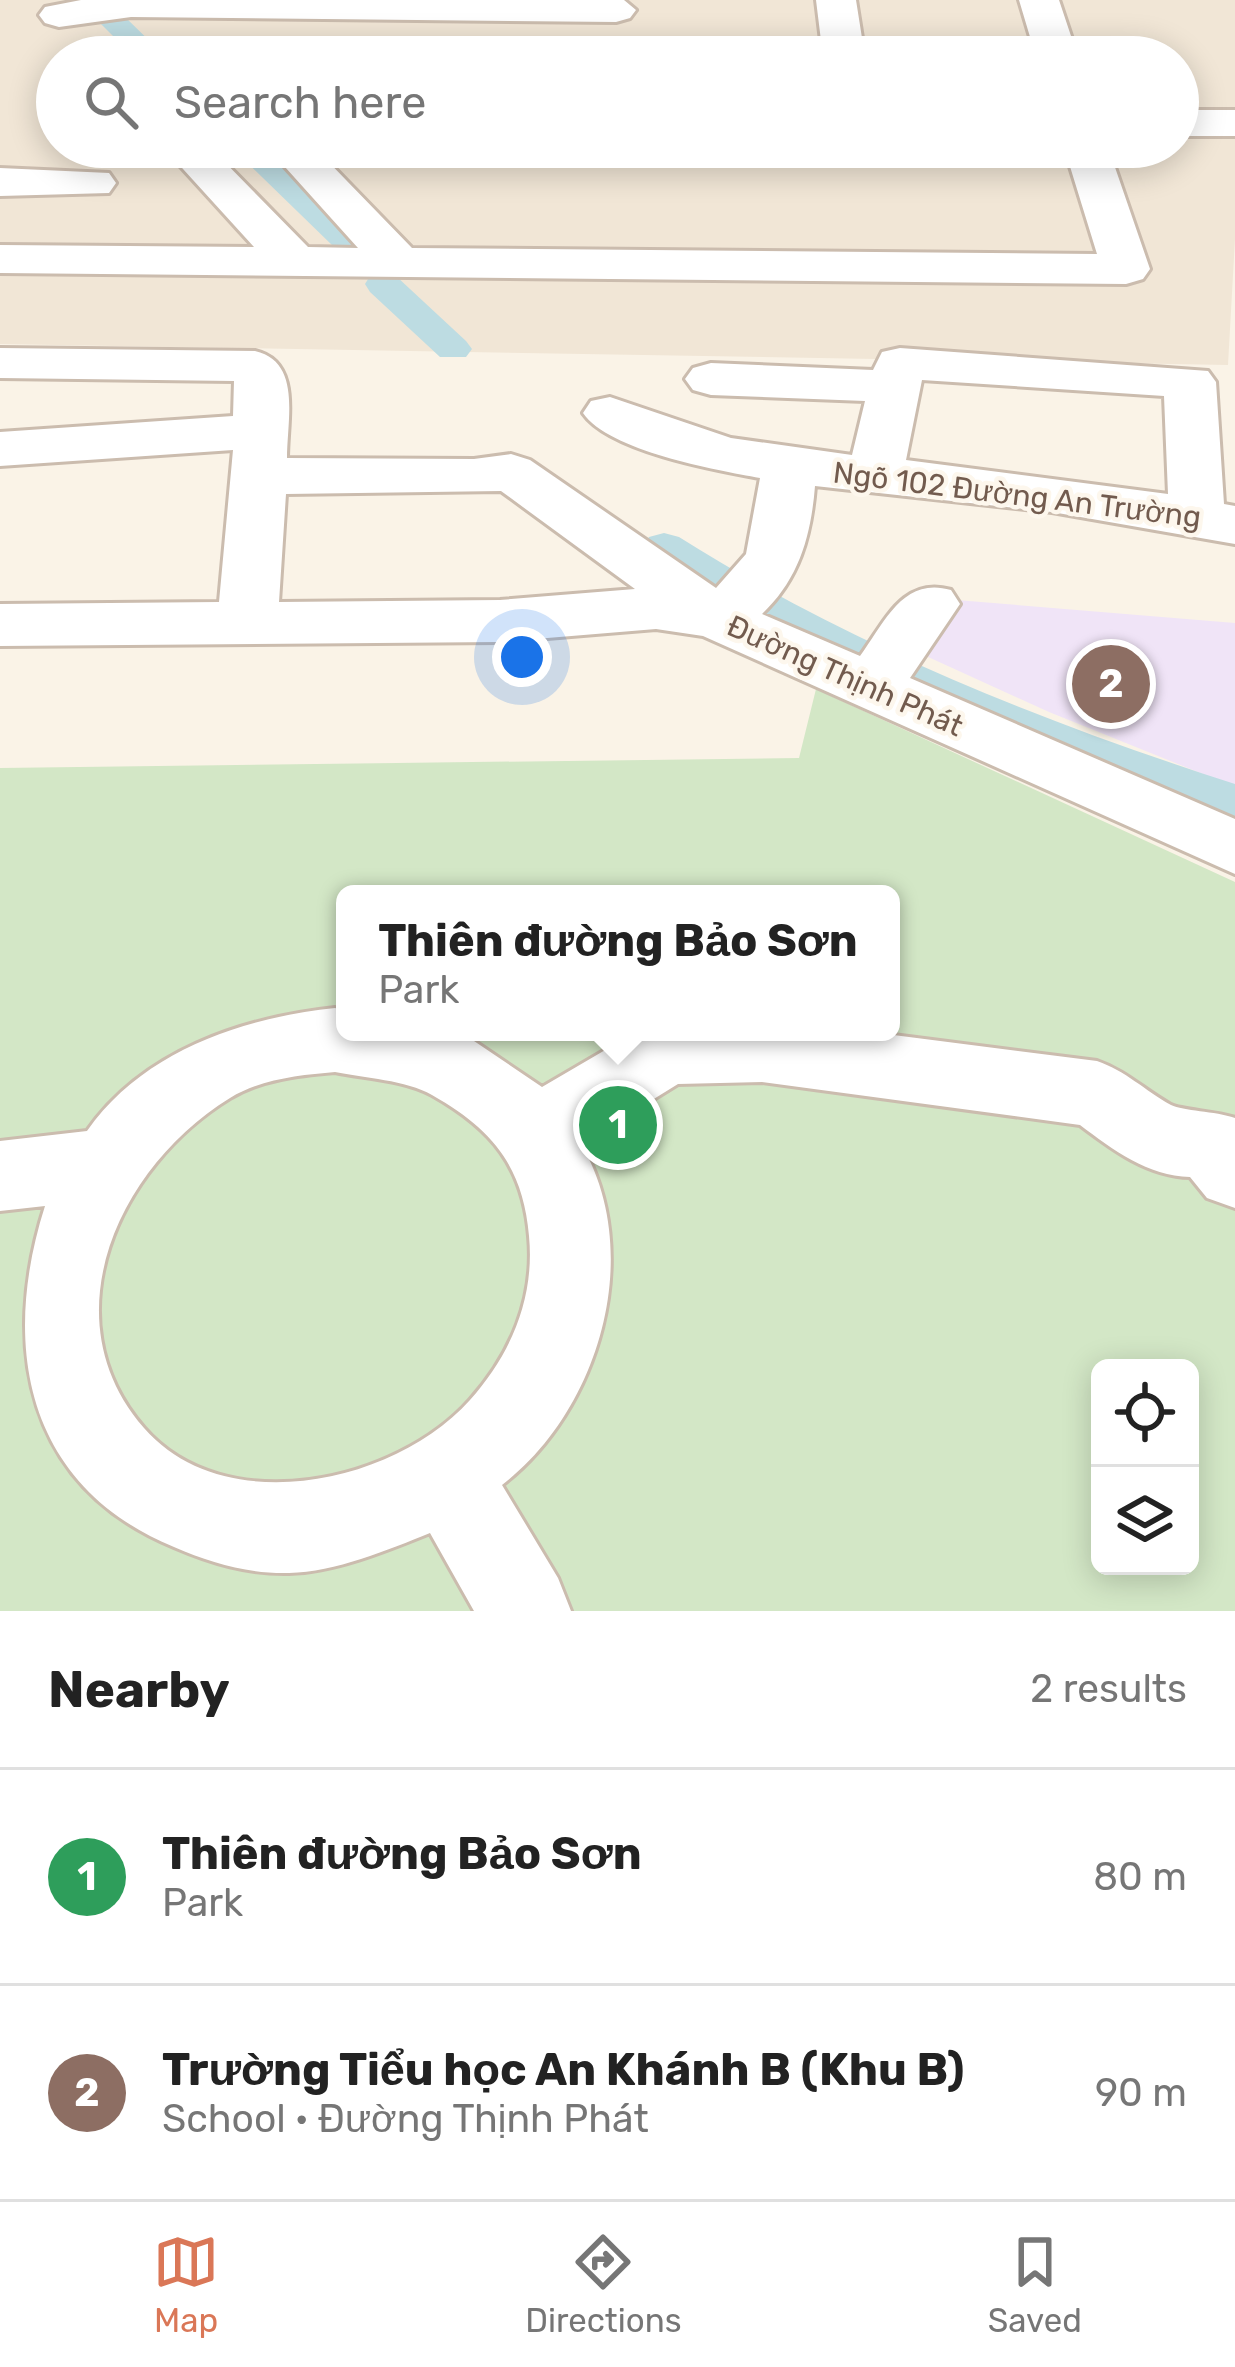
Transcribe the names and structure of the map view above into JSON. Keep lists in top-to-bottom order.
{
  "streets": {
    "street": ["Ngõ 102 Đường An Trường", "Đường Thịnh Phát"]
  },
  "crossings": [
    ["Ngõ 102 Đường An Trường", "Đường Thịnh Phát"]
  ],
  "page": {
    "search": "Search here",
    "pins": ["2", "1"],
    "popup": ["Thiên đường Bảo Sơn", "Park"],
    "heading": ["Nearby", "2 results"],
    "list": [
      {
        "mark": "1",
        "name": "Thiên đường Bảo Sơn",
        "note": "Park",
        "value": "80 m"
      },
      {
        "mark": "2",
        "name": "Trường Tiểu học An Khánh B (Khu B)",
        "note": "School · Đường Thịnh Phát",
        "value": "90 m"
      }
    ],
    "nav": ["Map", "Directions", "Saved"]
  }
}
